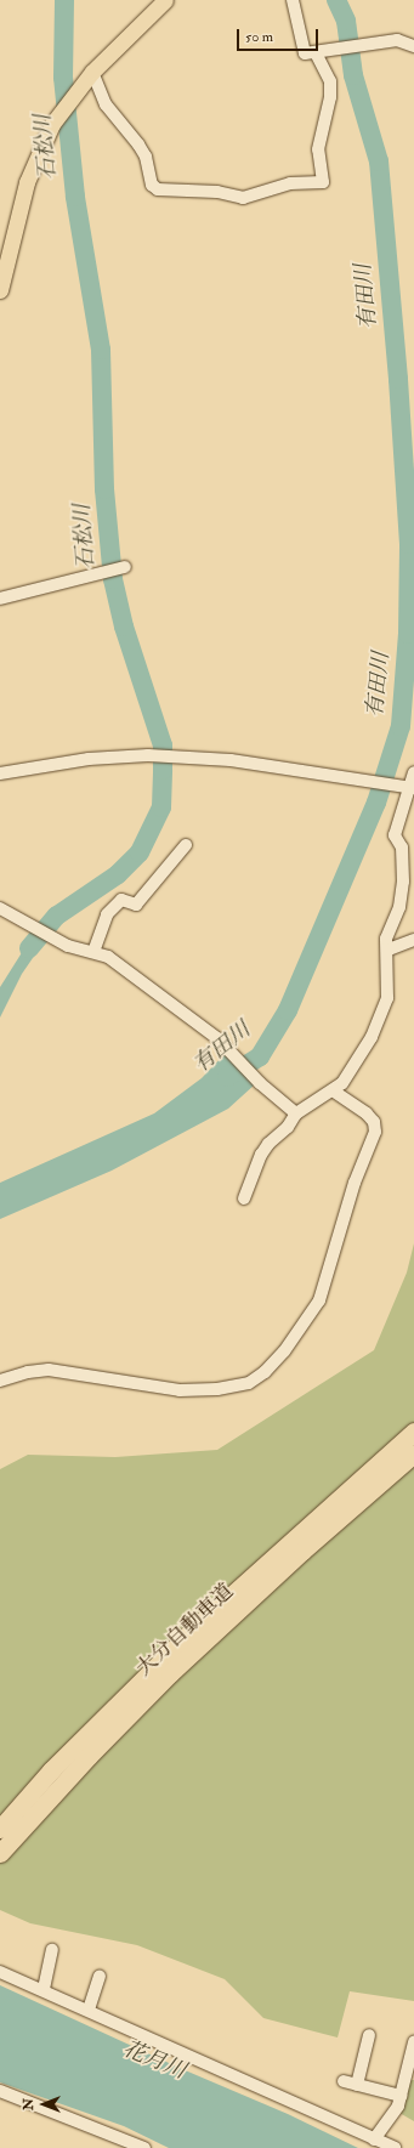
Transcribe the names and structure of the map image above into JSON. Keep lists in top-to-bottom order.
{
  "streets": {
    "highway": ["大分自動車道"]
  },
  "water": ["石松川", "有田川", "花月川"],
  "scale_bar": "50 m",
  "north": "left"
}
